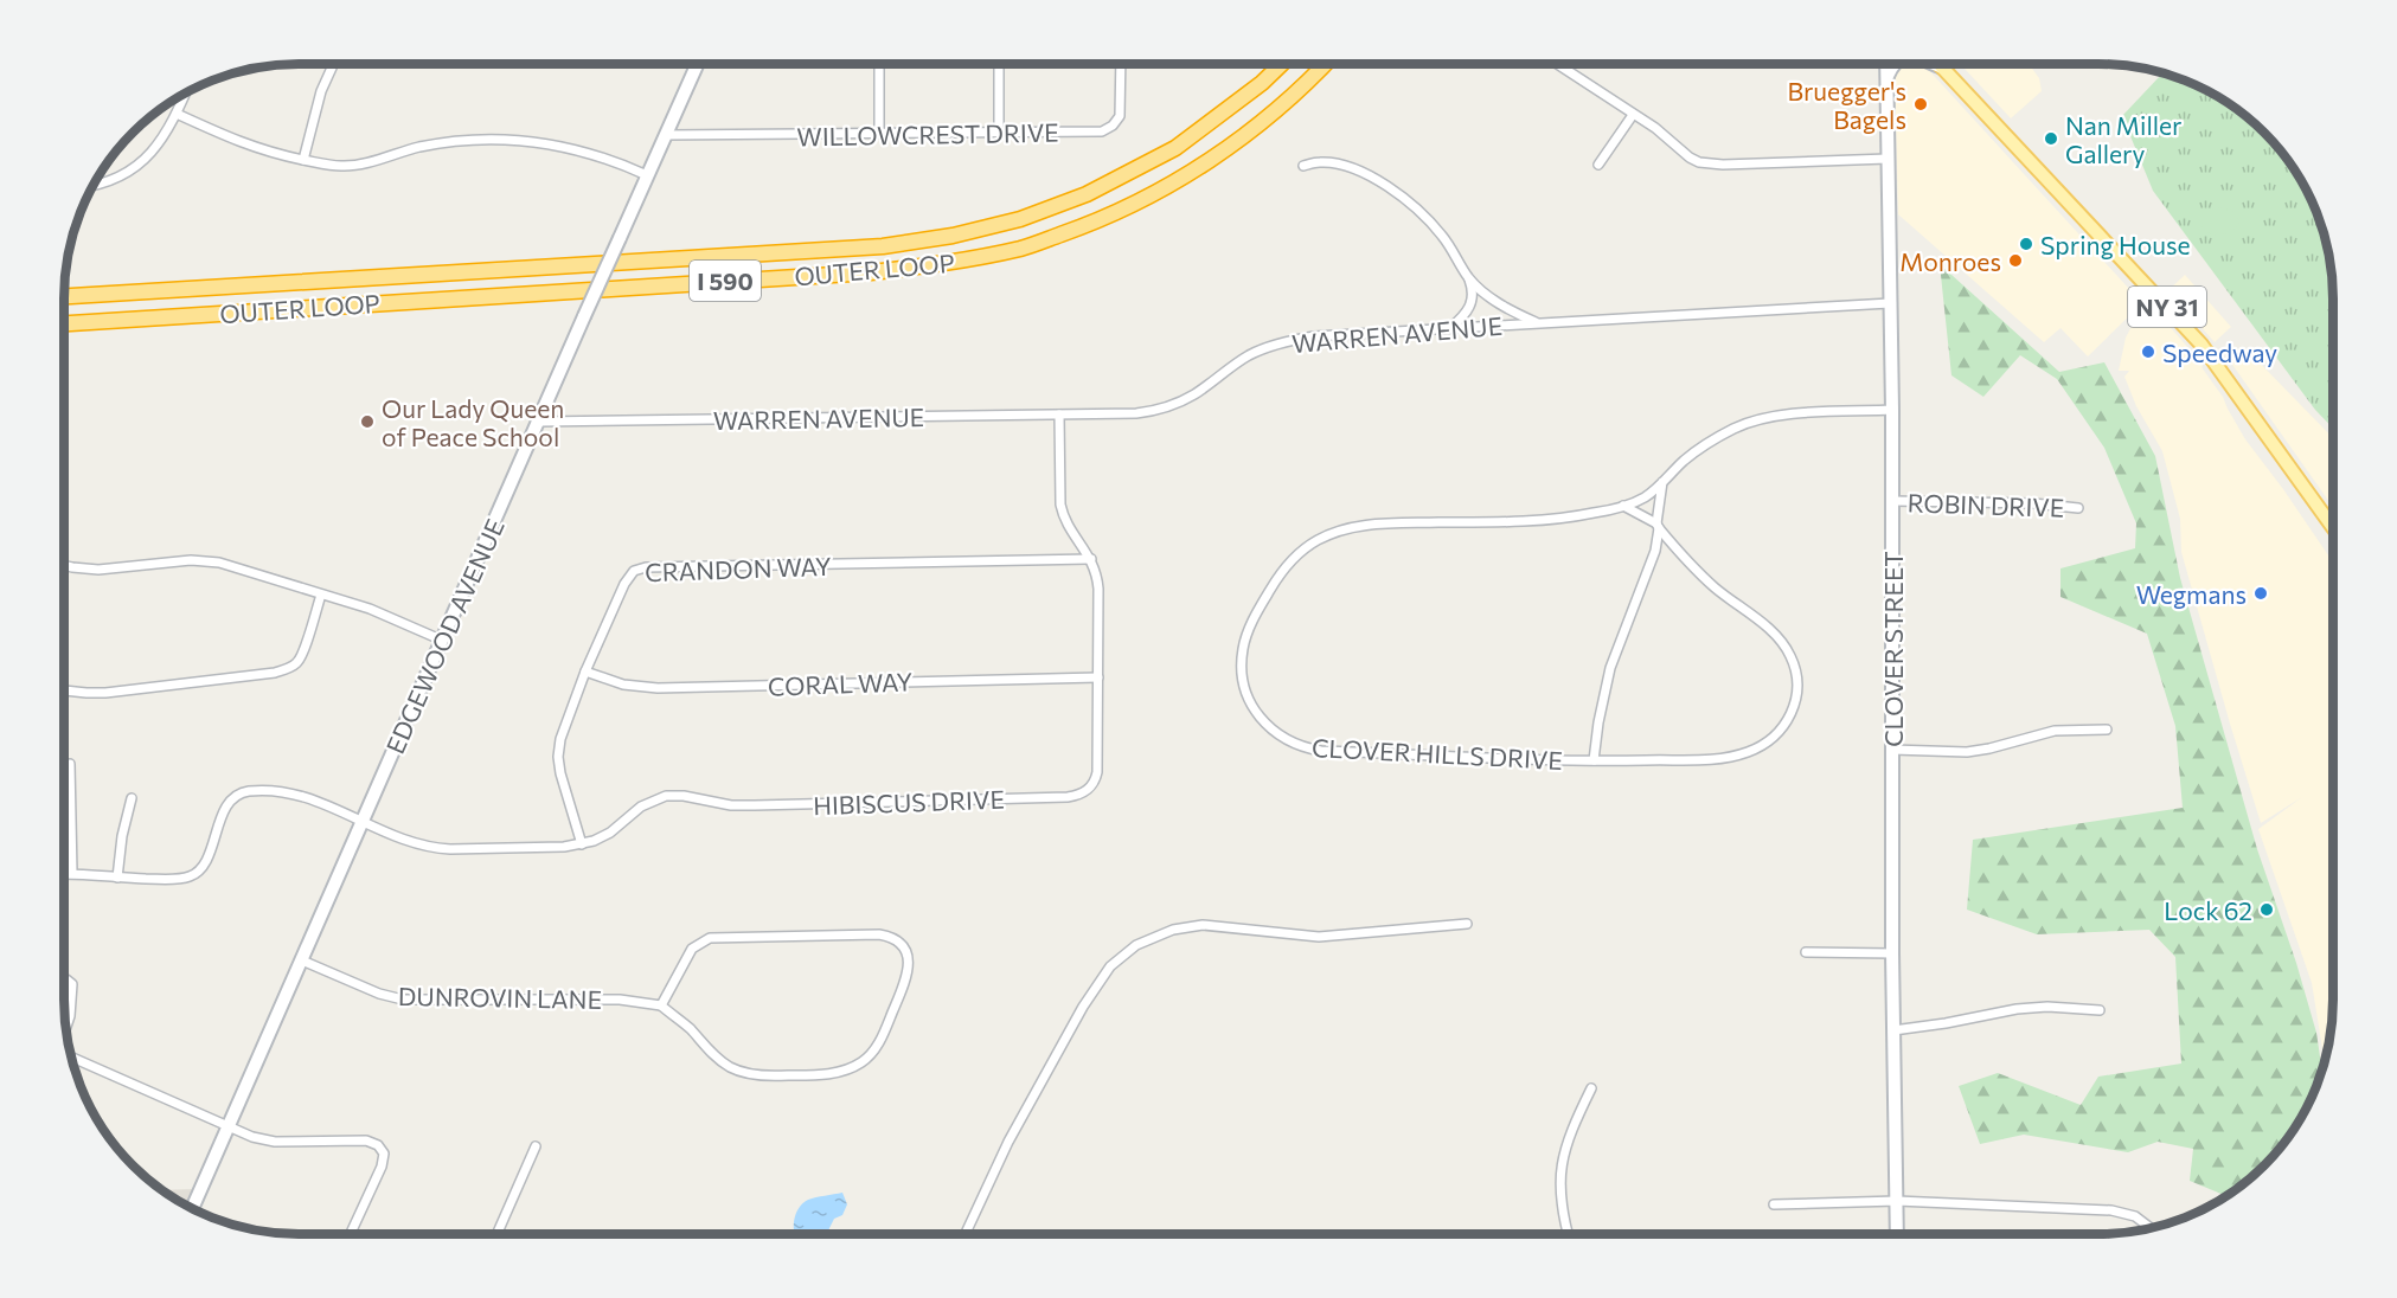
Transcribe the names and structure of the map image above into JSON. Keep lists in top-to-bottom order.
{
  "streets": {
    "highway": ["OUTER LOOP", "I 590"],
    "main road": ["NY 31"],
    "street": [
      "WILLOWCREST DRIVE",
      "WARREN AVENUE",
      "ROBIN DRIVE",
      "CRANDON WAY",
      "EDGEWOOD AVENUE",
      "CLOVER STREET",
      "CORAL WAY",
      "CLOVER HILLS DRIVE",
      "HIBISCUS DRIVE",
      "DUNROVIN LANE"
    ]
  },
  "crossings": [
    ["WILLOWCREST DRIVE", "EDGEWOOD AVENUE"],
    ["WARREN AVENUE", "EDGEWOOD AVENUE"],
    ["WARREN AVENUE", "CLOVER STREET"],
    ["WARREN AVENUE", "HIBISCUS DRIVE"],
    ["ROBIN DRIVE", "CLOVER STREET"],
    ["CRANDON WAY", "CORAL WAY"],
    ["CRANDON WAY", "HIBISCUS DRIVE"],
    ["EDGEWOOD AVENUE", "HIBISCUS DRIVE"],
    ["EDGEWOOD AVENUE", "DUNROVIN LANE"],
    ["CLOVER STREET", "CLOVER HILLS DRIVE"],
    ["CORAL WAY", "HIBISCUS DRIVE"]
  ],
  "places": [
    "Bruegger's Bagels",
    "Nan Miller Gallery",
    "Spring House",
    "Monroes",
    "Speedway",
    "Our Lady Queen of Peace School",
    "Wegmans",
    "Lock 62"
  ]
}
